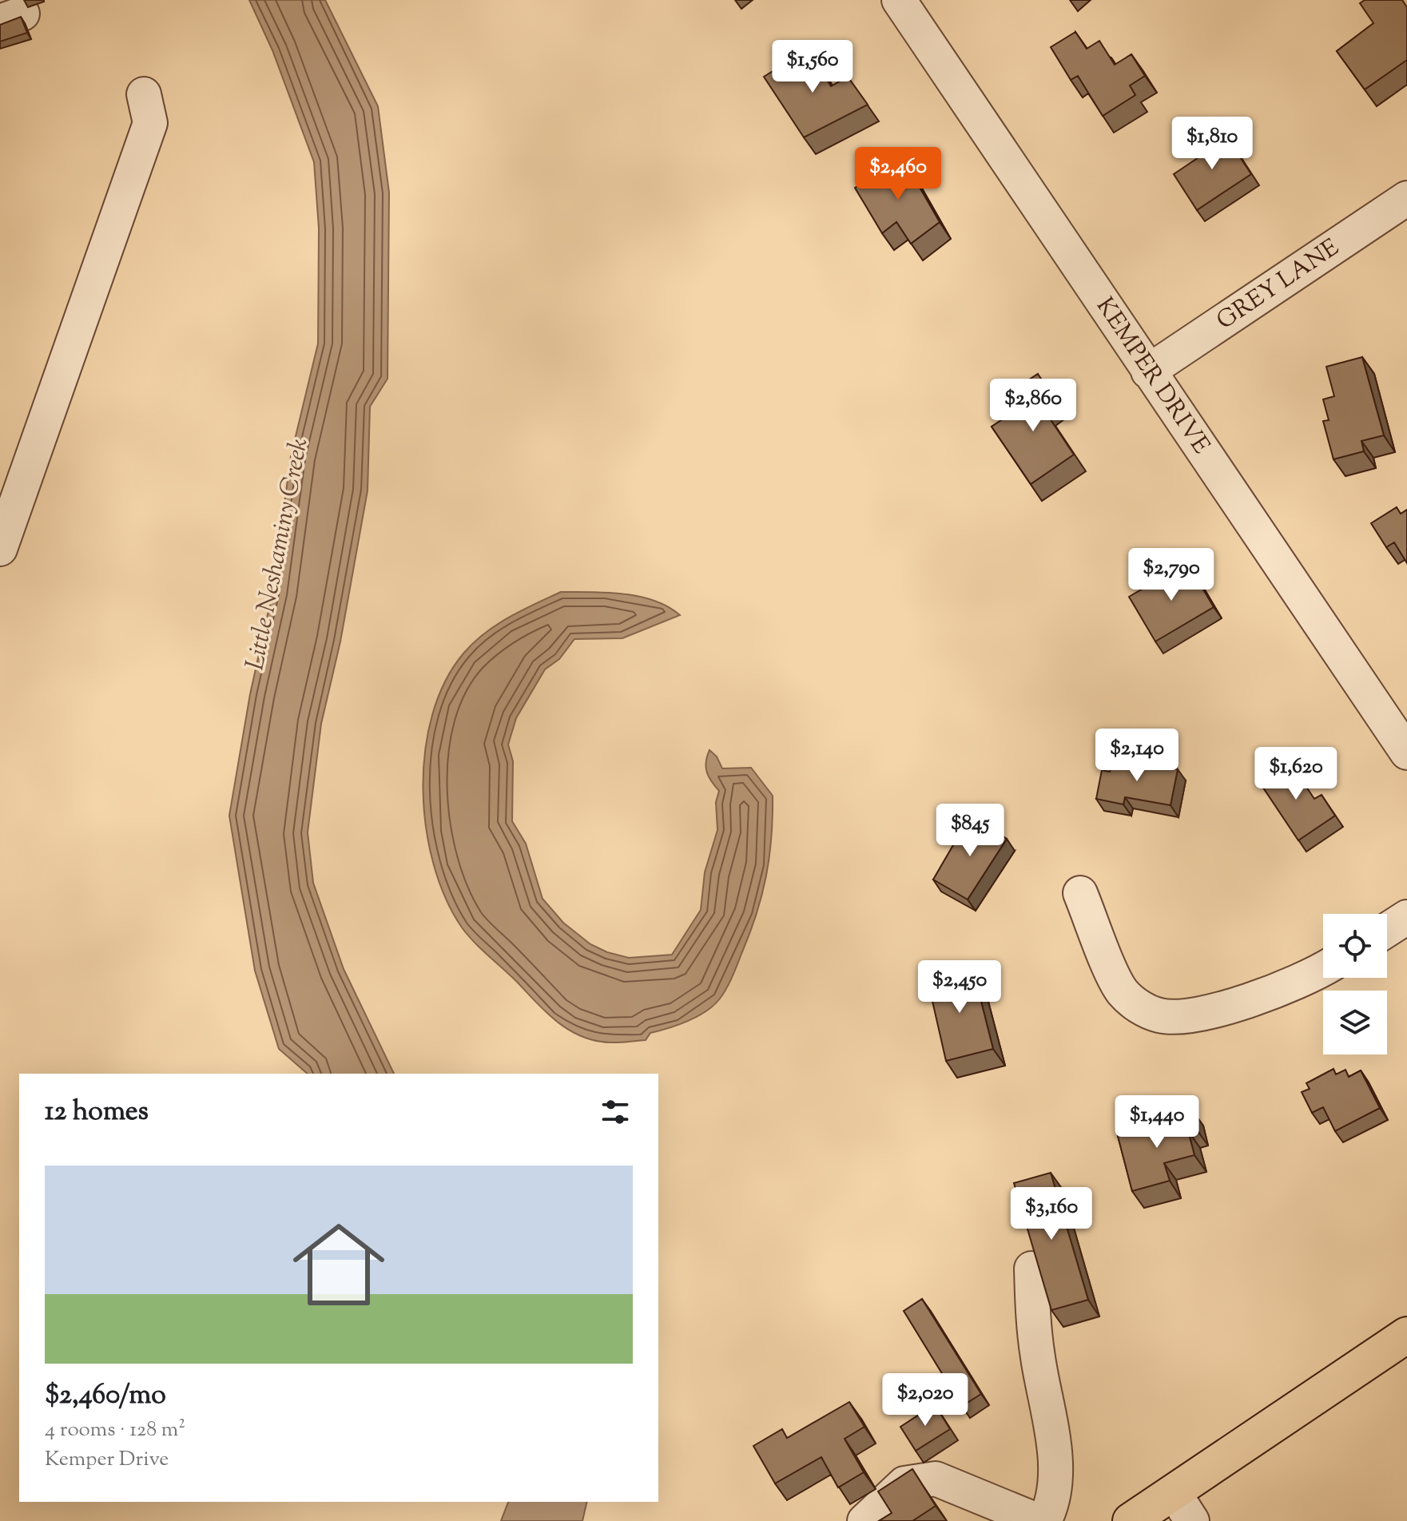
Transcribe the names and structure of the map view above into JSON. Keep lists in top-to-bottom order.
{
  "streets": {
    "street": ["GREY LANE", "KEMPER DRIVE"]
  },
  "crossings": [
    ["GREY LANE", "KEMPER DRIVE"]
  ],
  "water": ["Little Neshaminy Creek"],
  "page": {
    "price": [
      "$1,560",
      "$1,810",
      "$2,460",
      "$2,860",
      "$2,790",
      "$2,140",
      "$1,620",
      "$845",
      "$2,450",
      "$1,440",
      "$3,160",
      "$2,020"
    ],
    "heading": "12 homes",
    "list": [
      {
        "name": "$2,460/mo",
        "note": "4 rooms · 128 m² · Kemper Drive"
      }
    ]
  }
}
